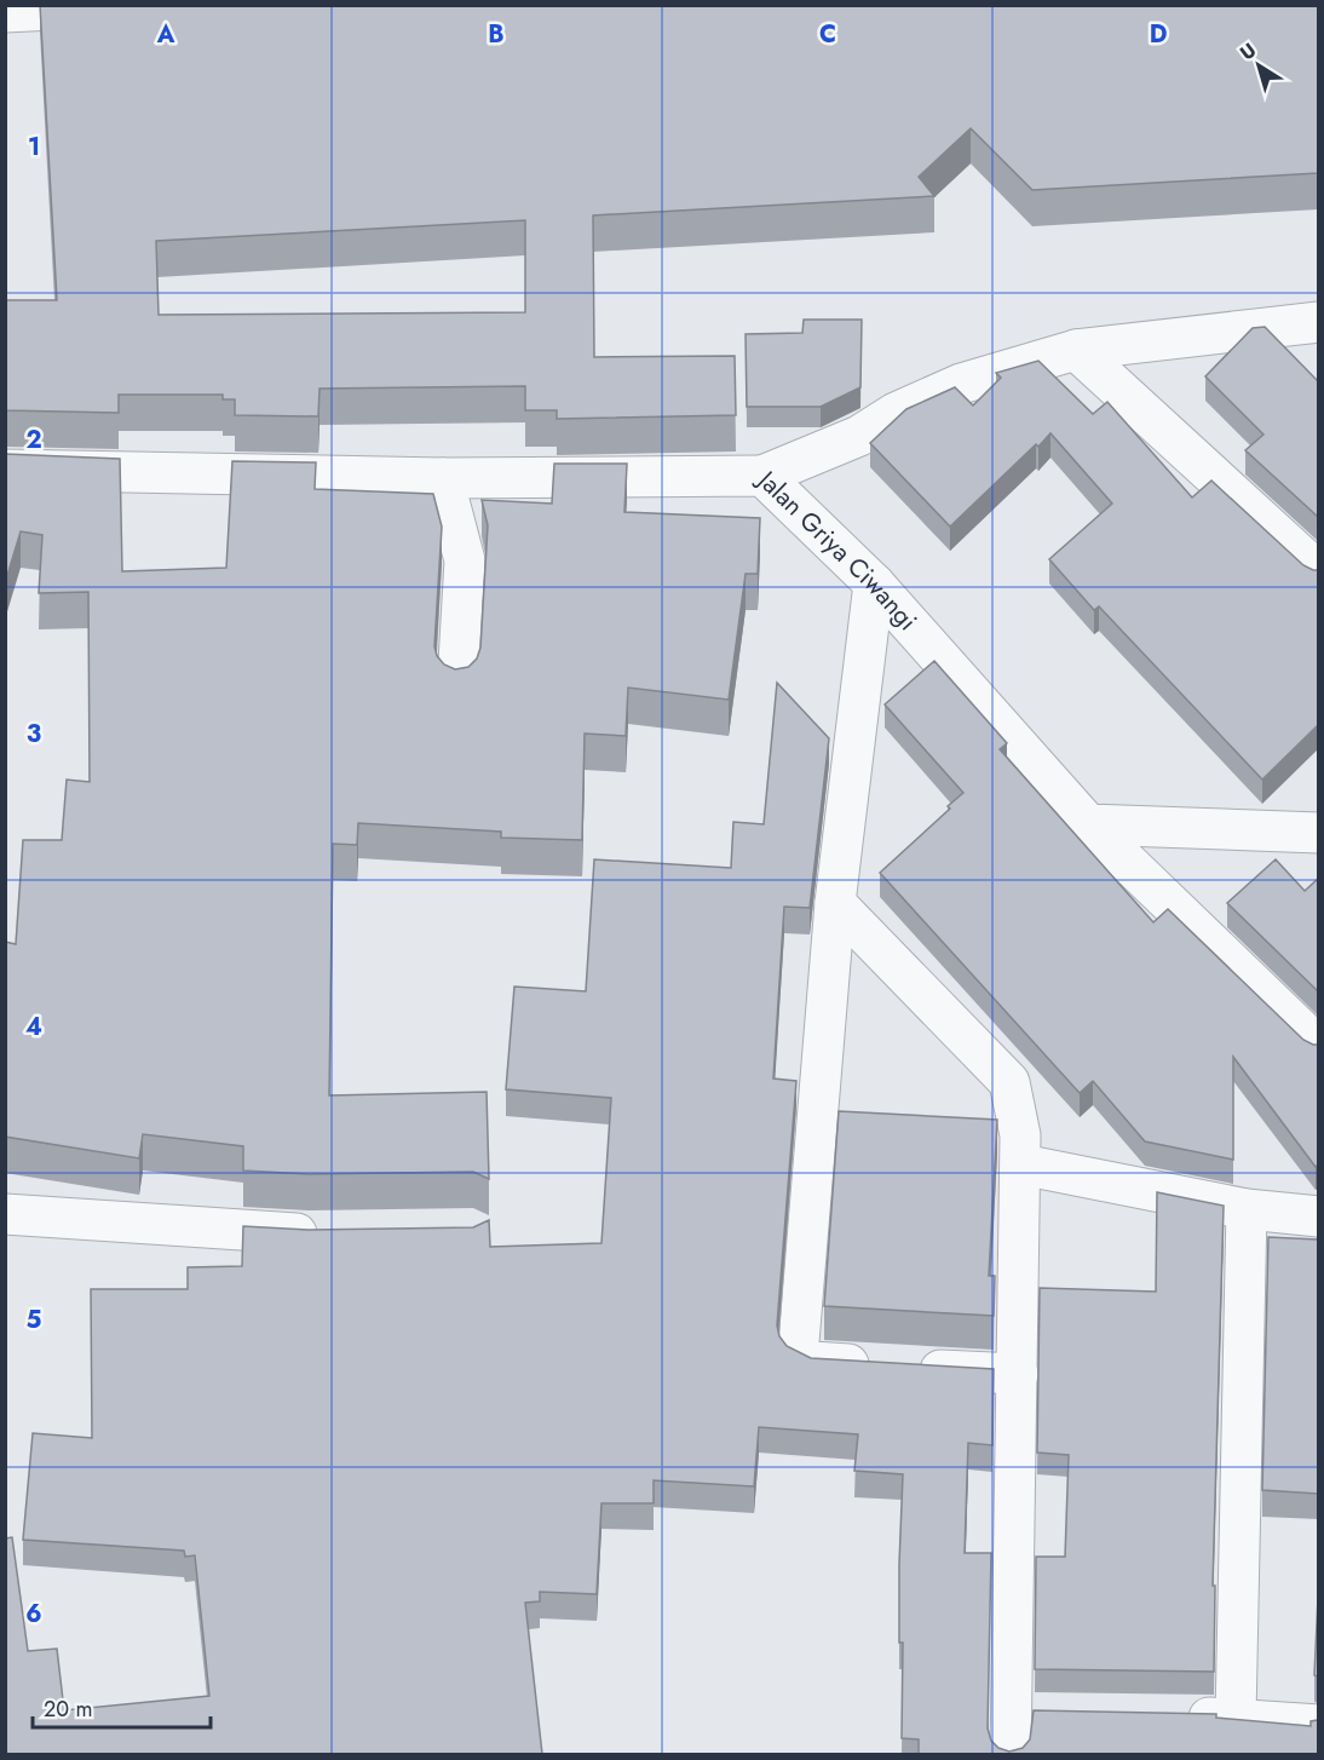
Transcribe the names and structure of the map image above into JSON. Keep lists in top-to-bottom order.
{
  "streets": {
    "street": ["Jalan Griya Ciwangi"]
  },
  "scale_bar": "20 m",
  "north": "top left",
  "grid": {
    "columns": [
      "A",
      "B",
      "C",
      "D"
    ],
    "rows": [
      "1",
      "2",
      "3",
      "4",
      "5",
      "6"
    ]
  }
}
